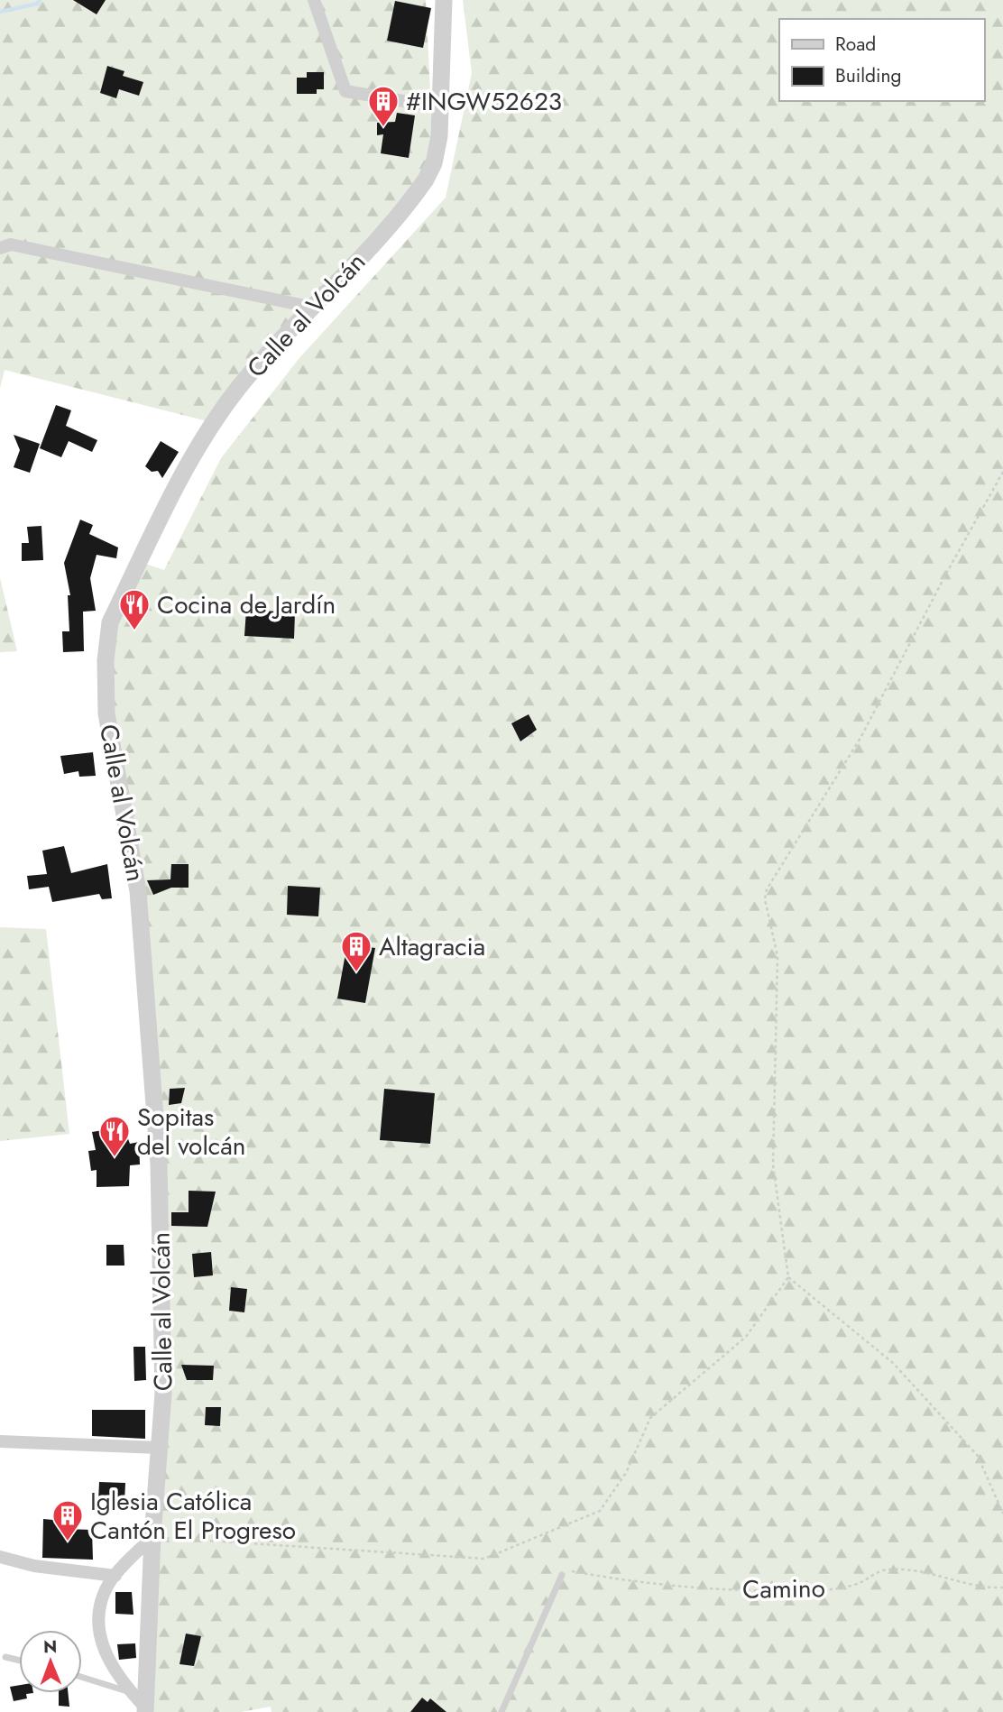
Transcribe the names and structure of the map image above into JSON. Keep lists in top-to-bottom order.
{
  "streets": {
    "street": ["Calle al Volcán"],
    "path": ["Camino"]
  },
  "places": {
    "building": ["#INGW52623", "Altagracia", "Iglesia Católica Cantón El Progreso"],
    "restaurant": ["Cocina de Jardín", "Sopitas del volcán"]
  },
  "legend": ["Road", "Building"],
  "north": "top"
}
